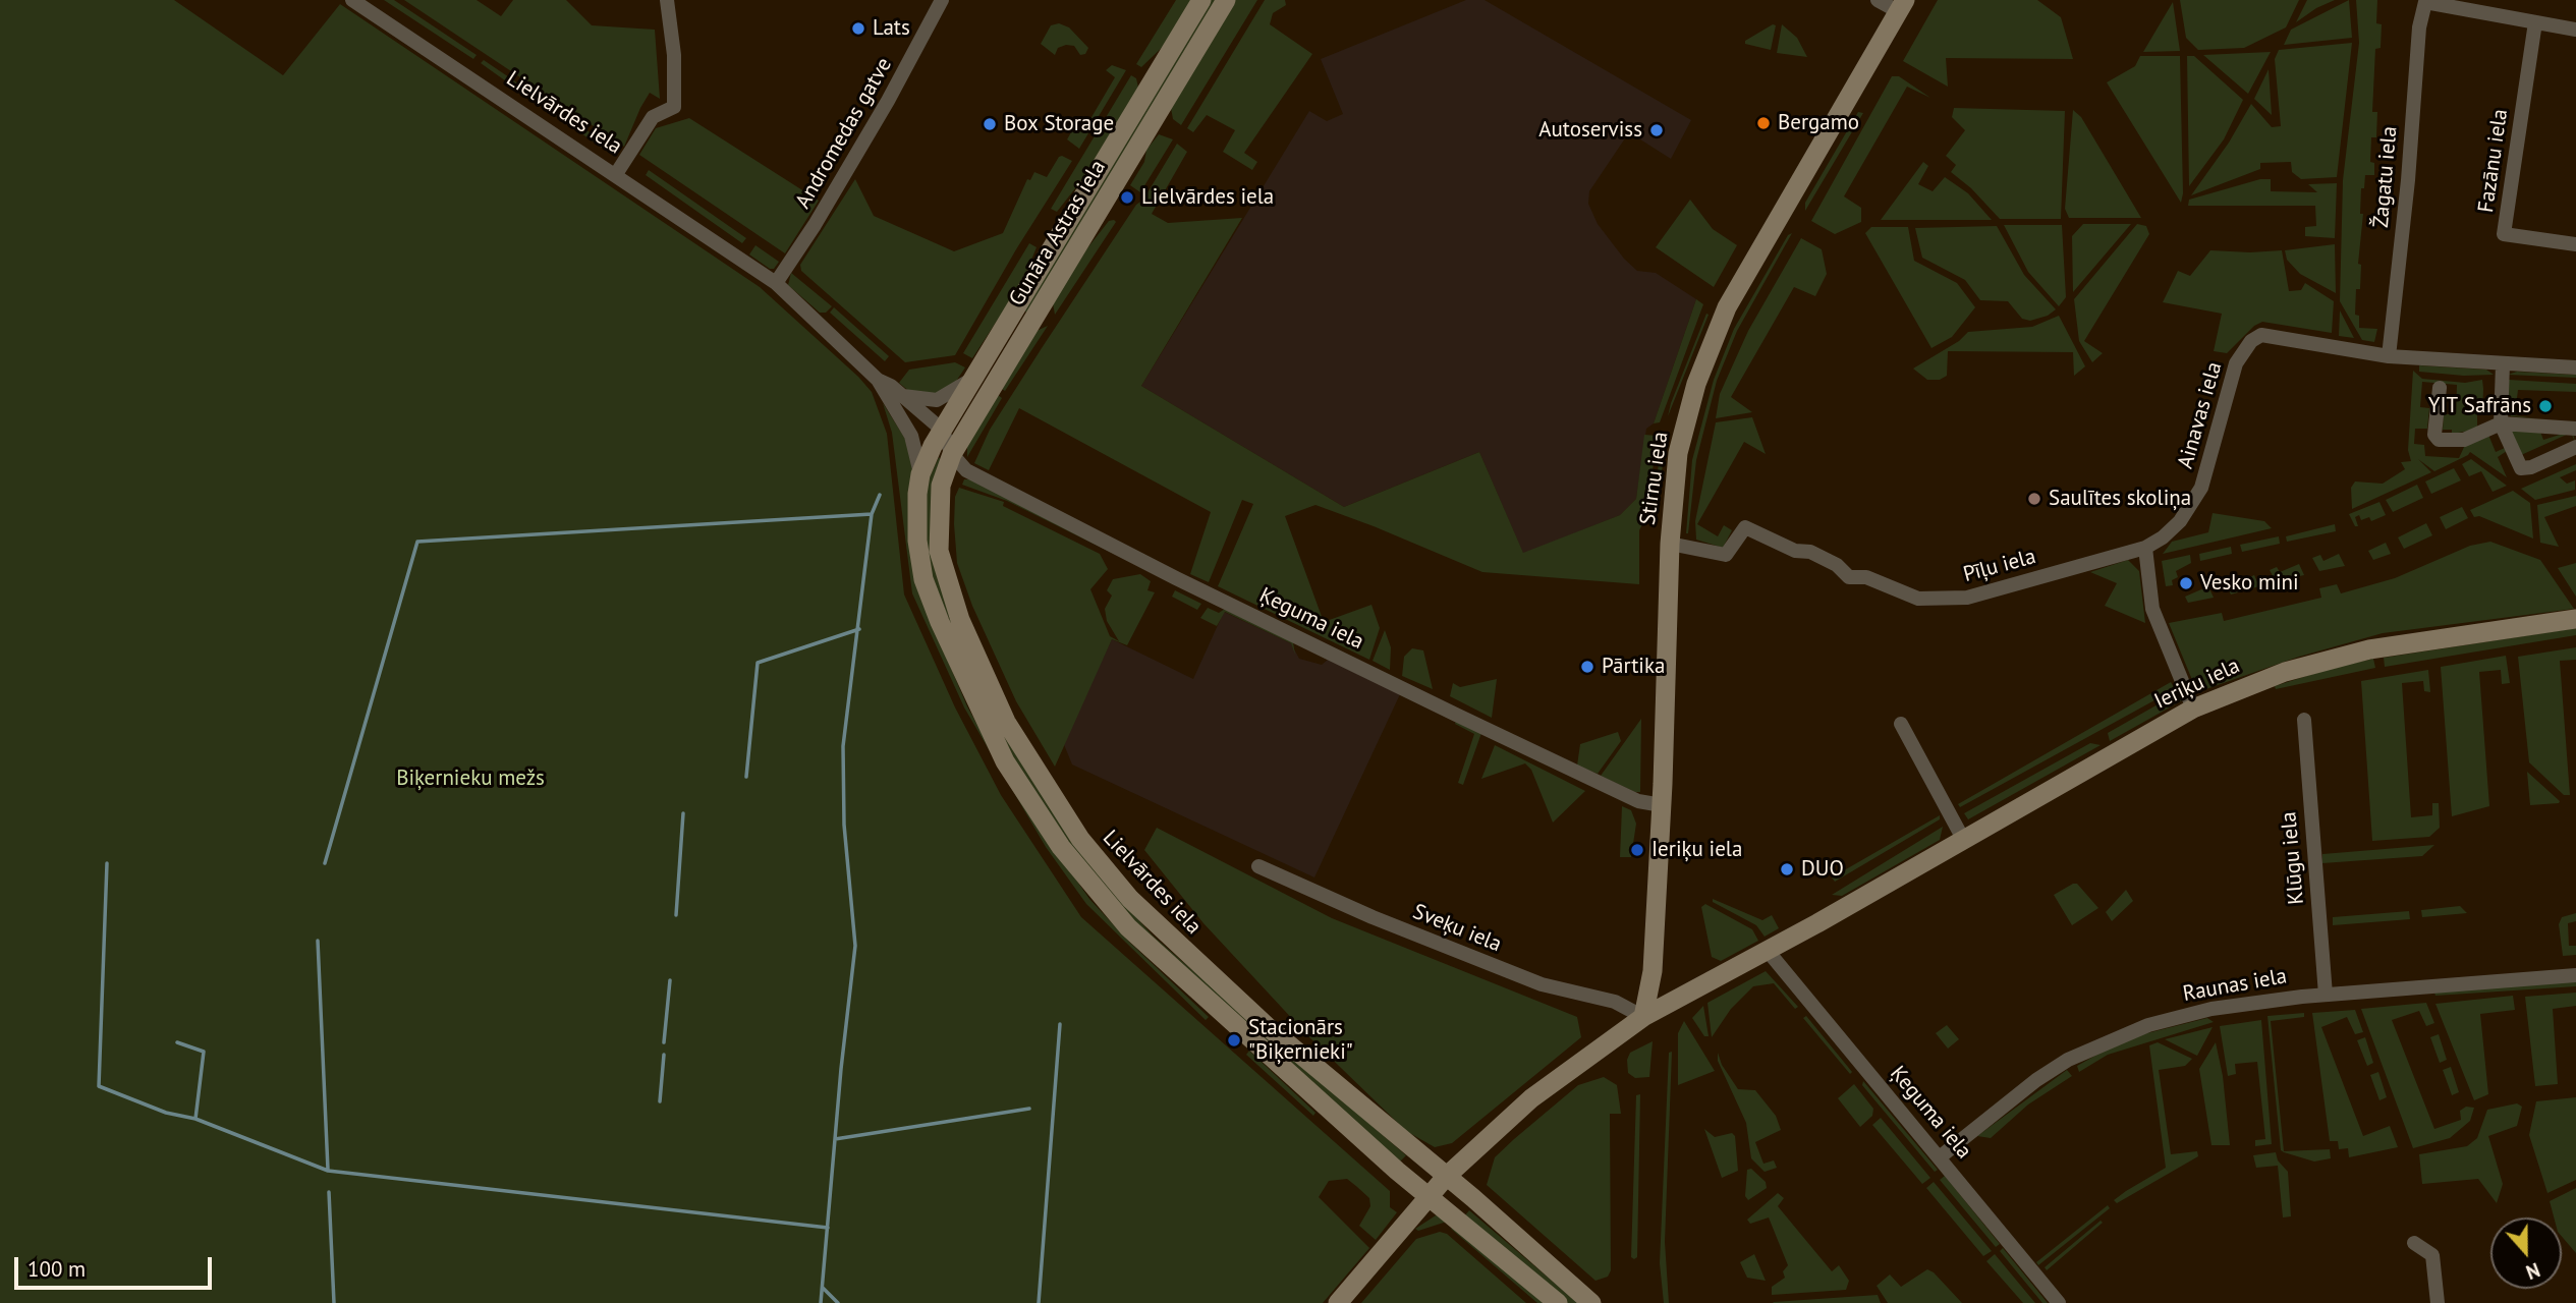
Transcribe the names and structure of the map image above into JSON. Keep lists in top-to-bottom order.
{
  "streets": {
    "main road": [
      "Lielvārdes iela",
      "Gunāra Astras iela",
      "Stirnu iela",
      "Ieriķu iela"
    ],
    "street": [
      "Andromedas gatve",
      "Fazānu iela",
      "Žagatu iela",
      "Ainavas iela",
      "Pīļu iela",
      "Ķeguma iela",
      "Klūgu iela",
      "Sveķu iela",
      "Raunas iela"
    ]
  },
  "crossings": [
    ["Lielvārdes iela", "Andromedas gatve"],
    ["Lielvārdes iela", "Gunāra Astras iela"],
    ["Lielvārdes iela", "Ķeguma iela"],
    ["Lielvārdes iela", "Ieriķu iela"],
    ["Žagatu iela", "Ainavas iela"],
    ["Gunāra Astras iela", "Ķeguma iela"],
    ["Ainavas iela", "Pīļu iela"],
    ["Stirnu iela", "Pīļu iela"],
    ["Stirnu iela", "Ķeguma iela"],
    ["Stirnu iela", "Ieriķu iela"],
    ["Stirnu iela", "Sveķu iela"],
    ["Ķeguma iela", "Ieriķu iela"],
    ["Ķeguma iela", "Raunas iela"],
    ["Ieriķu iela", "Sveķu iela"],
    ["Klūgu iela", "Raunas iela"]
  ],
  "parks": ["Biķernieku mežs"],
  "places": [
    "Lats",
    "Bergamo",
    "Box Storage",
    "Autoserviss",
    "Lielvārdes iela",
    "YIT Safrāns",
    "Saulītes skoliņa",
    "Vesko mini",
    "Pārtika",
    "Ieriķu iela",
    "DUO",
    "Stacionārs \"Biķernieki\""
  ],
  "scale_bar": "100 m",
  "north": "bottom"
}
